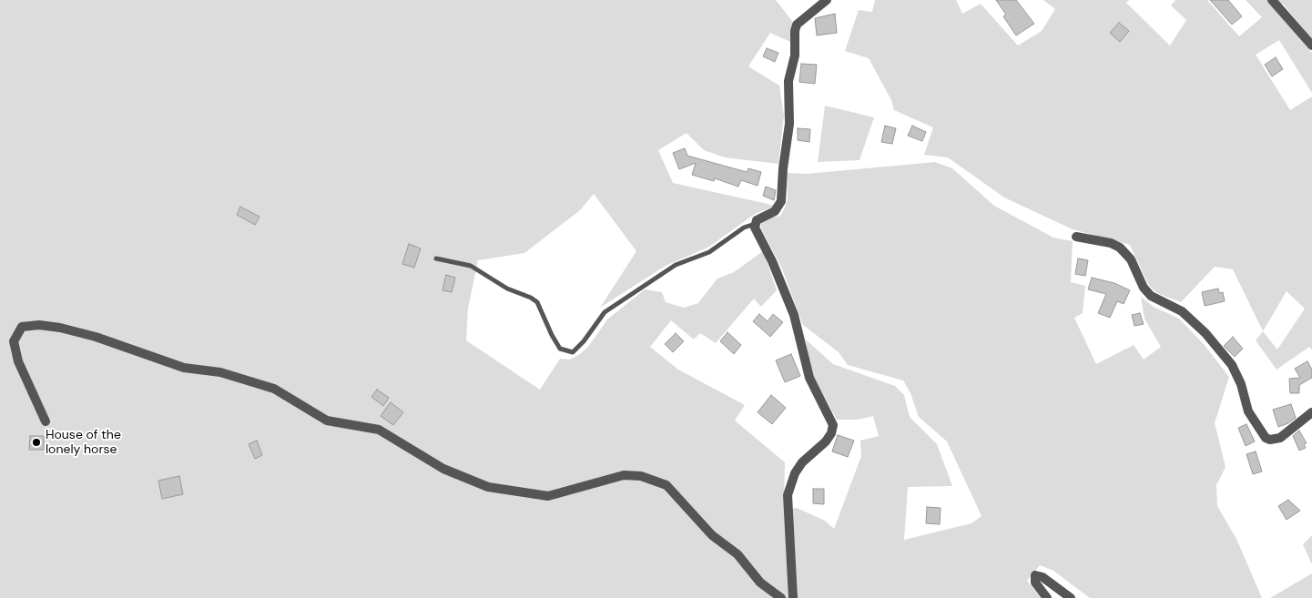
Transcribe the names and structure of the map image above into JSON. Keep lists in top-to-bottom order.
{
  "places": ["House of the lonely horse"]
}
